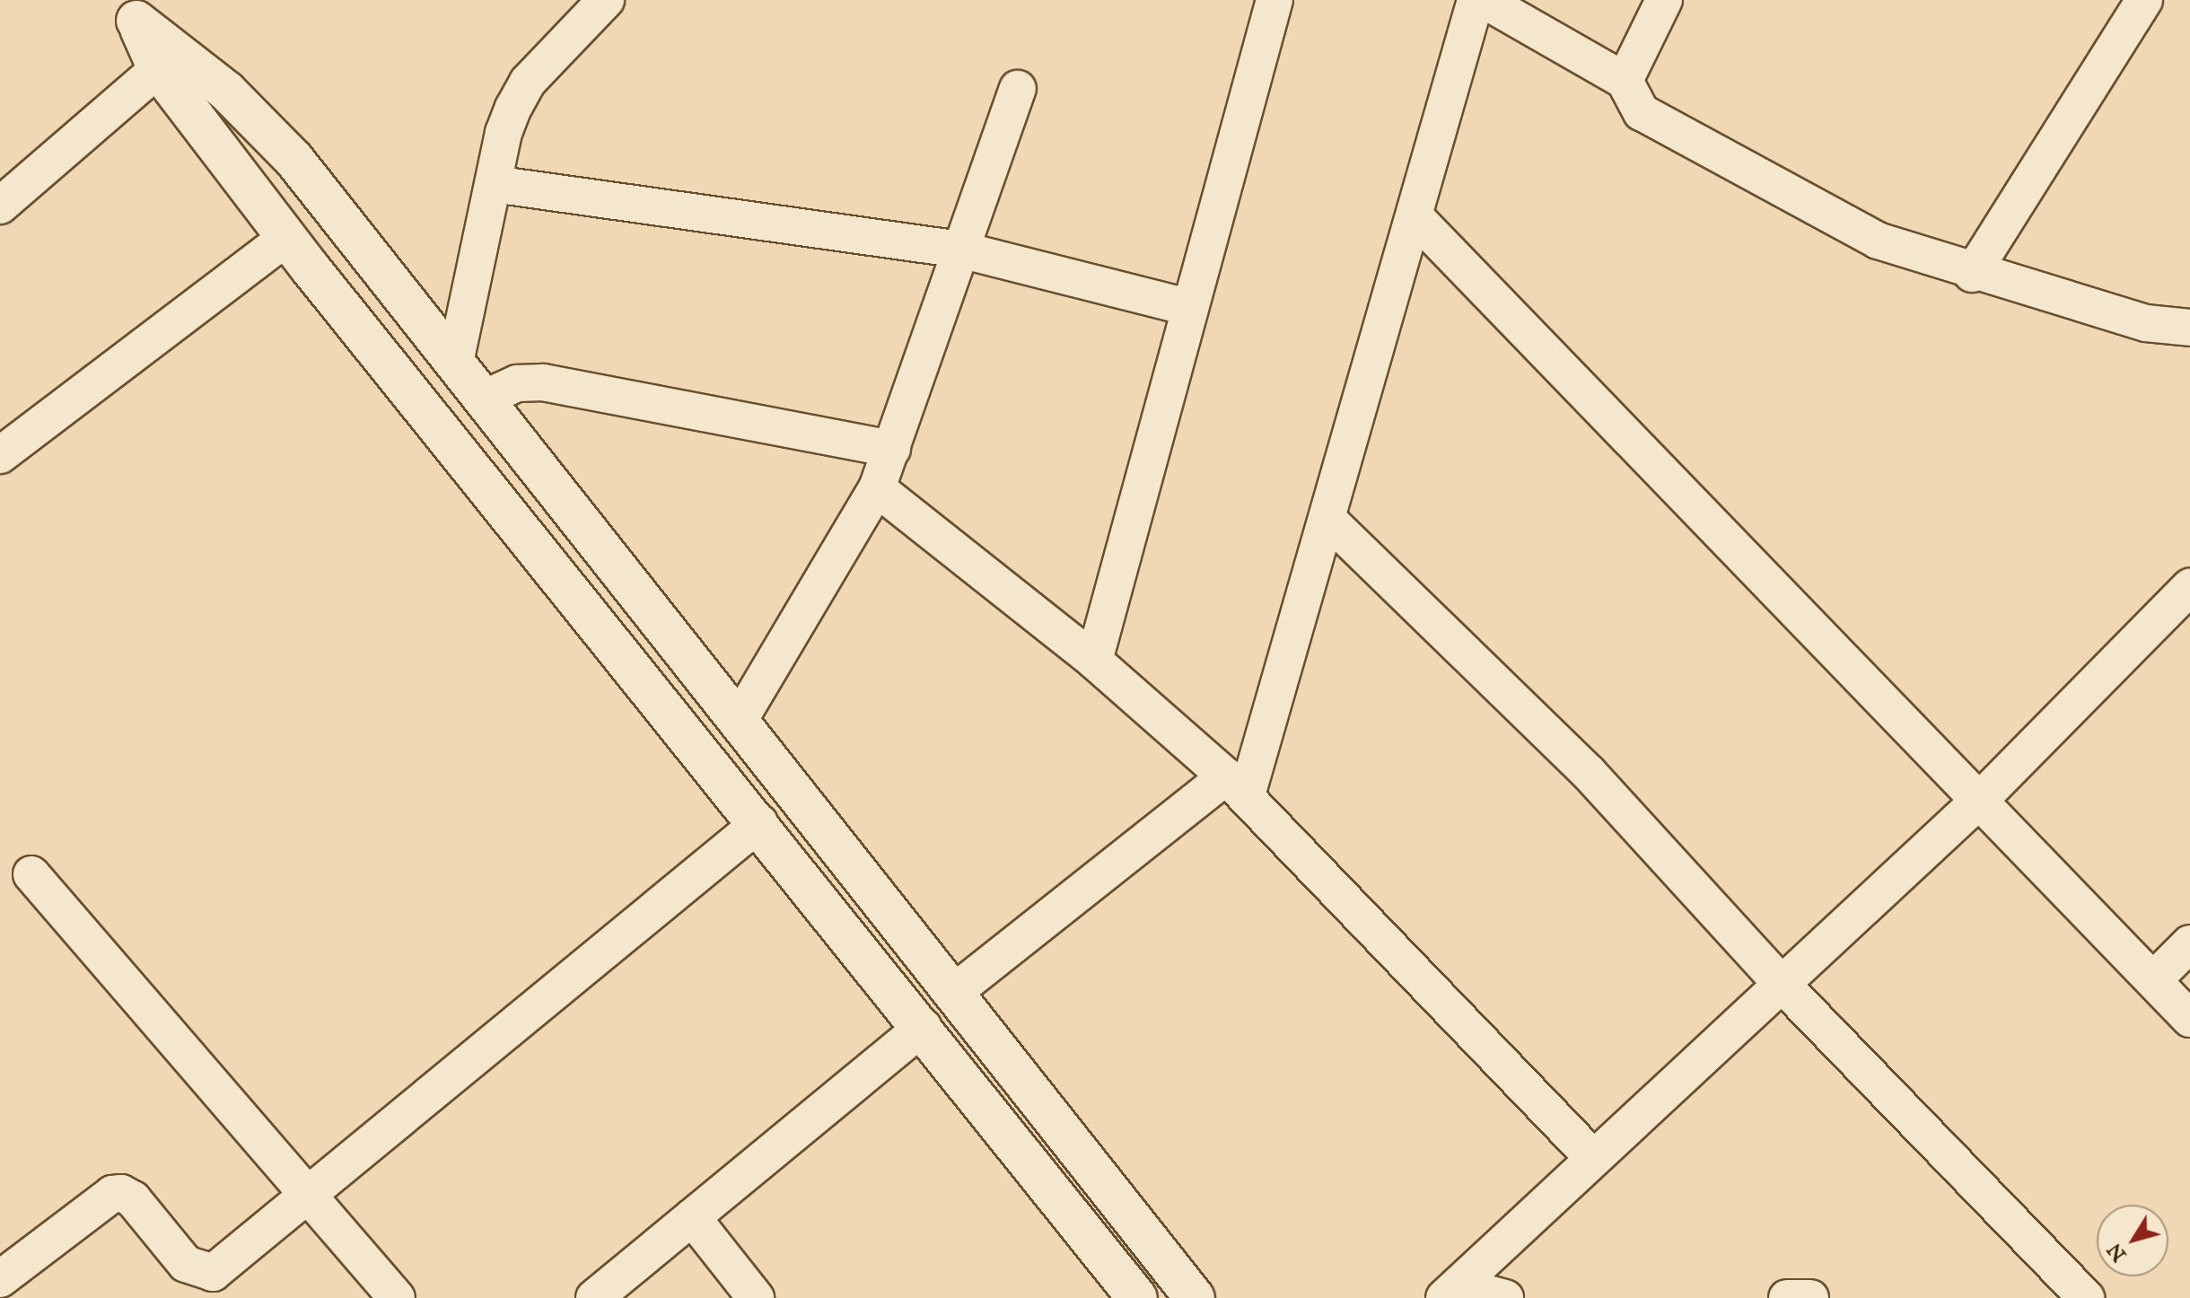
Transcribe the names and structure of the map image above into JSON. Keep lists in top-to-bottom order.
{
  "north": "bottom left"
}
